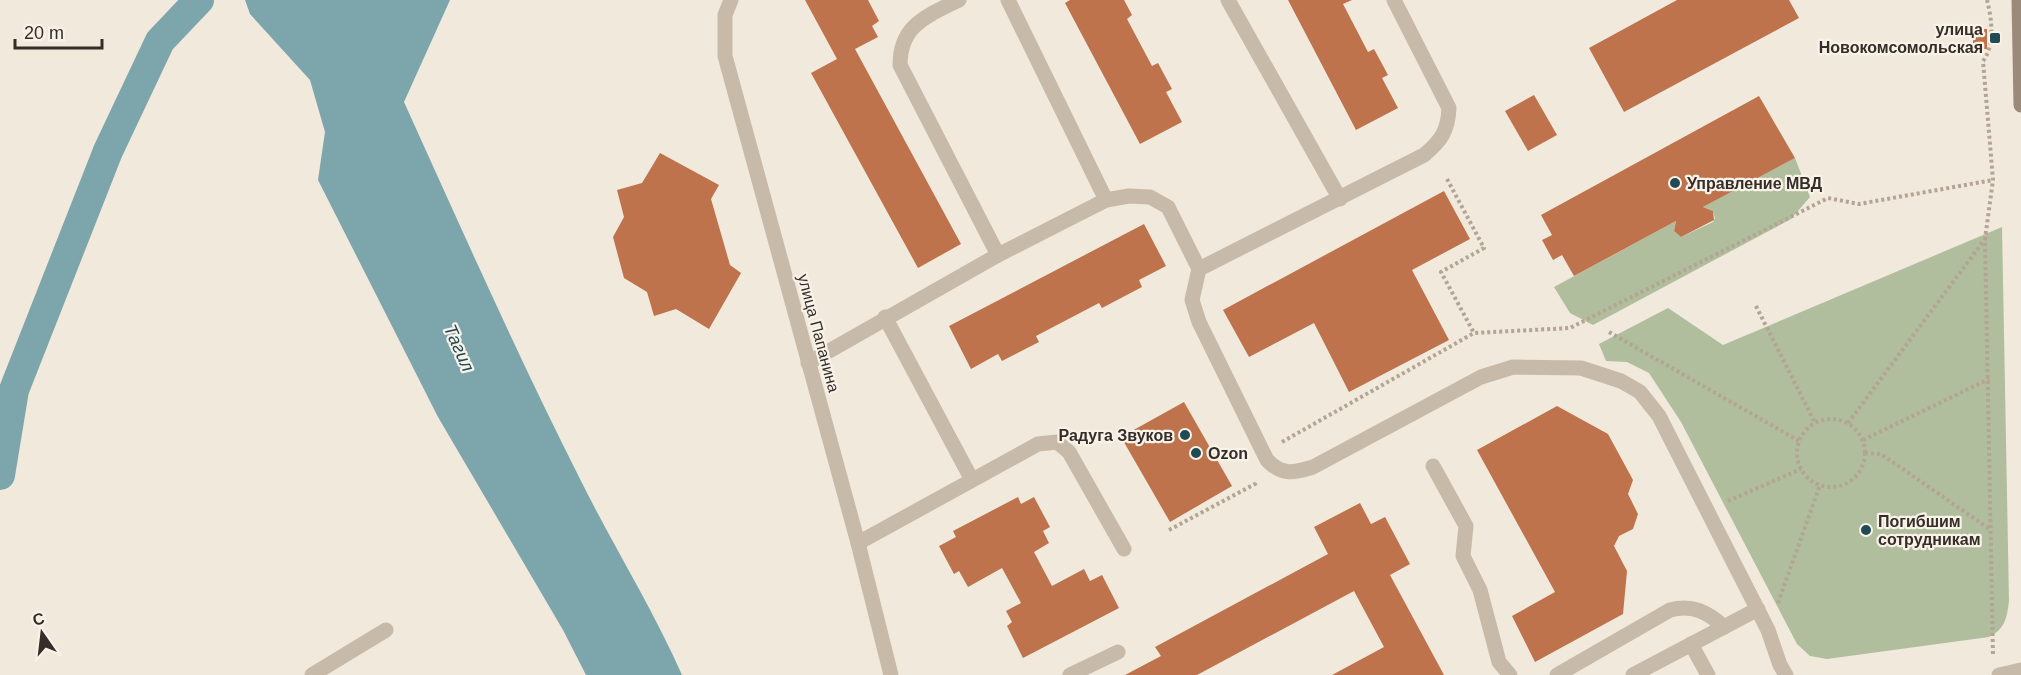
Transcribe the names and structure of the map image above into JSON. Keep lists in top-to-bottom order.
{
  "streets": {
    "street": ["улица Папанина"]
  },
  "water": ["Тагил"],
  "places": {
    "transit": ["улица Новокомсомольская"],
    "other": [
      "Управление МВД",
      "Радуга Звуков",
      "Ozon",
      "Погибшим сотрудникам"
    ]
  },
  "scale_bar": "20 m",
  "north": "top"
}
